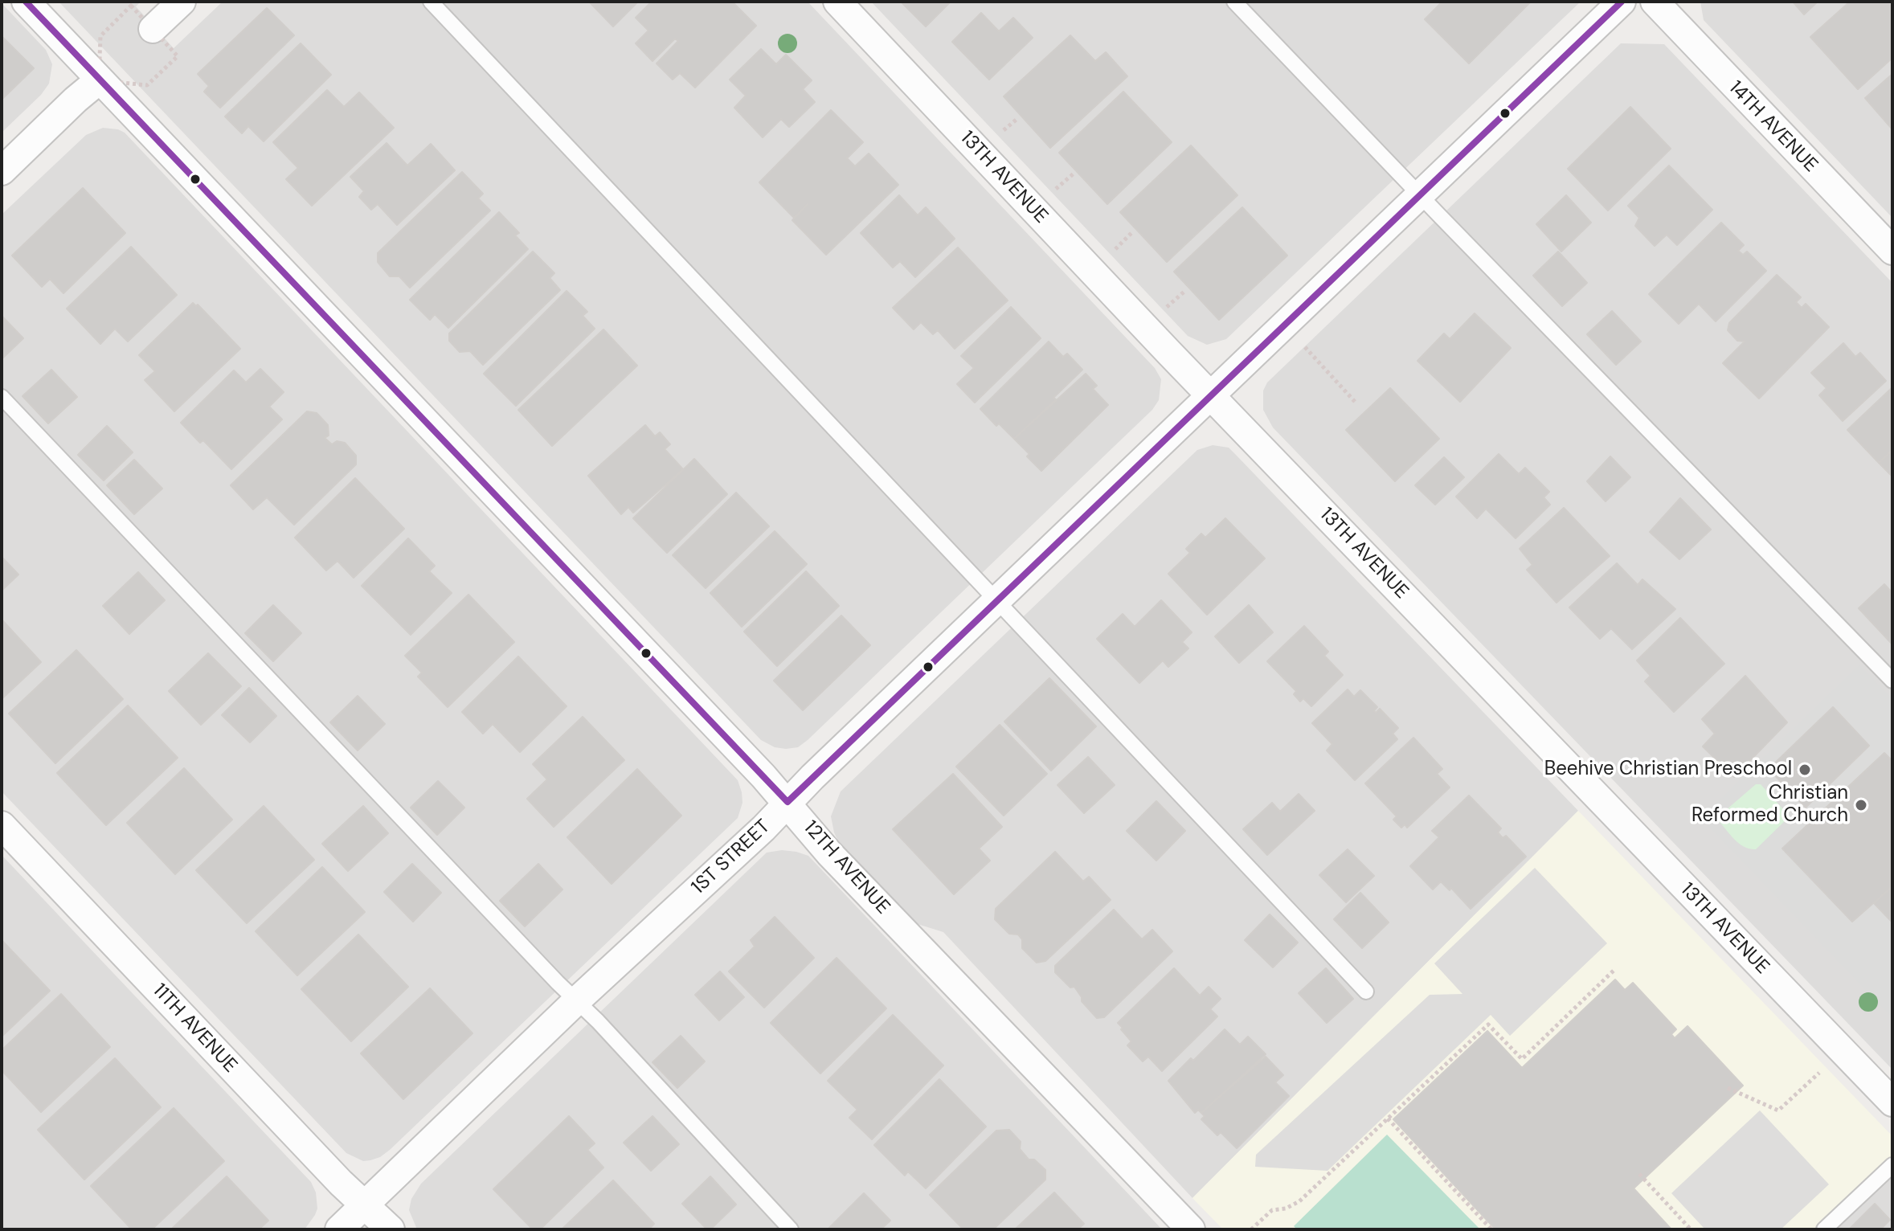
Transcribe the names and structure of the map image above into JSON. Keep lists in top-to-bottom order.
{
  "streets": {
    "street": [
      "14TH AVENUE",
      "13TH AVENUE",
      "1ST STREET",
      "12TH AVENUE",
      "11TH AVENUE"
    ]
  },
  "crossings": [
    ["13TH AVENUE", "1ST STREET"],
    ["1ST STREET", "12TH AVENUE"],
    ["1ST STREET", "11TH AVENUE"]
  ],
  "places": ["Beehive Christian Preschool", "Christian Reformed Church"]
}
